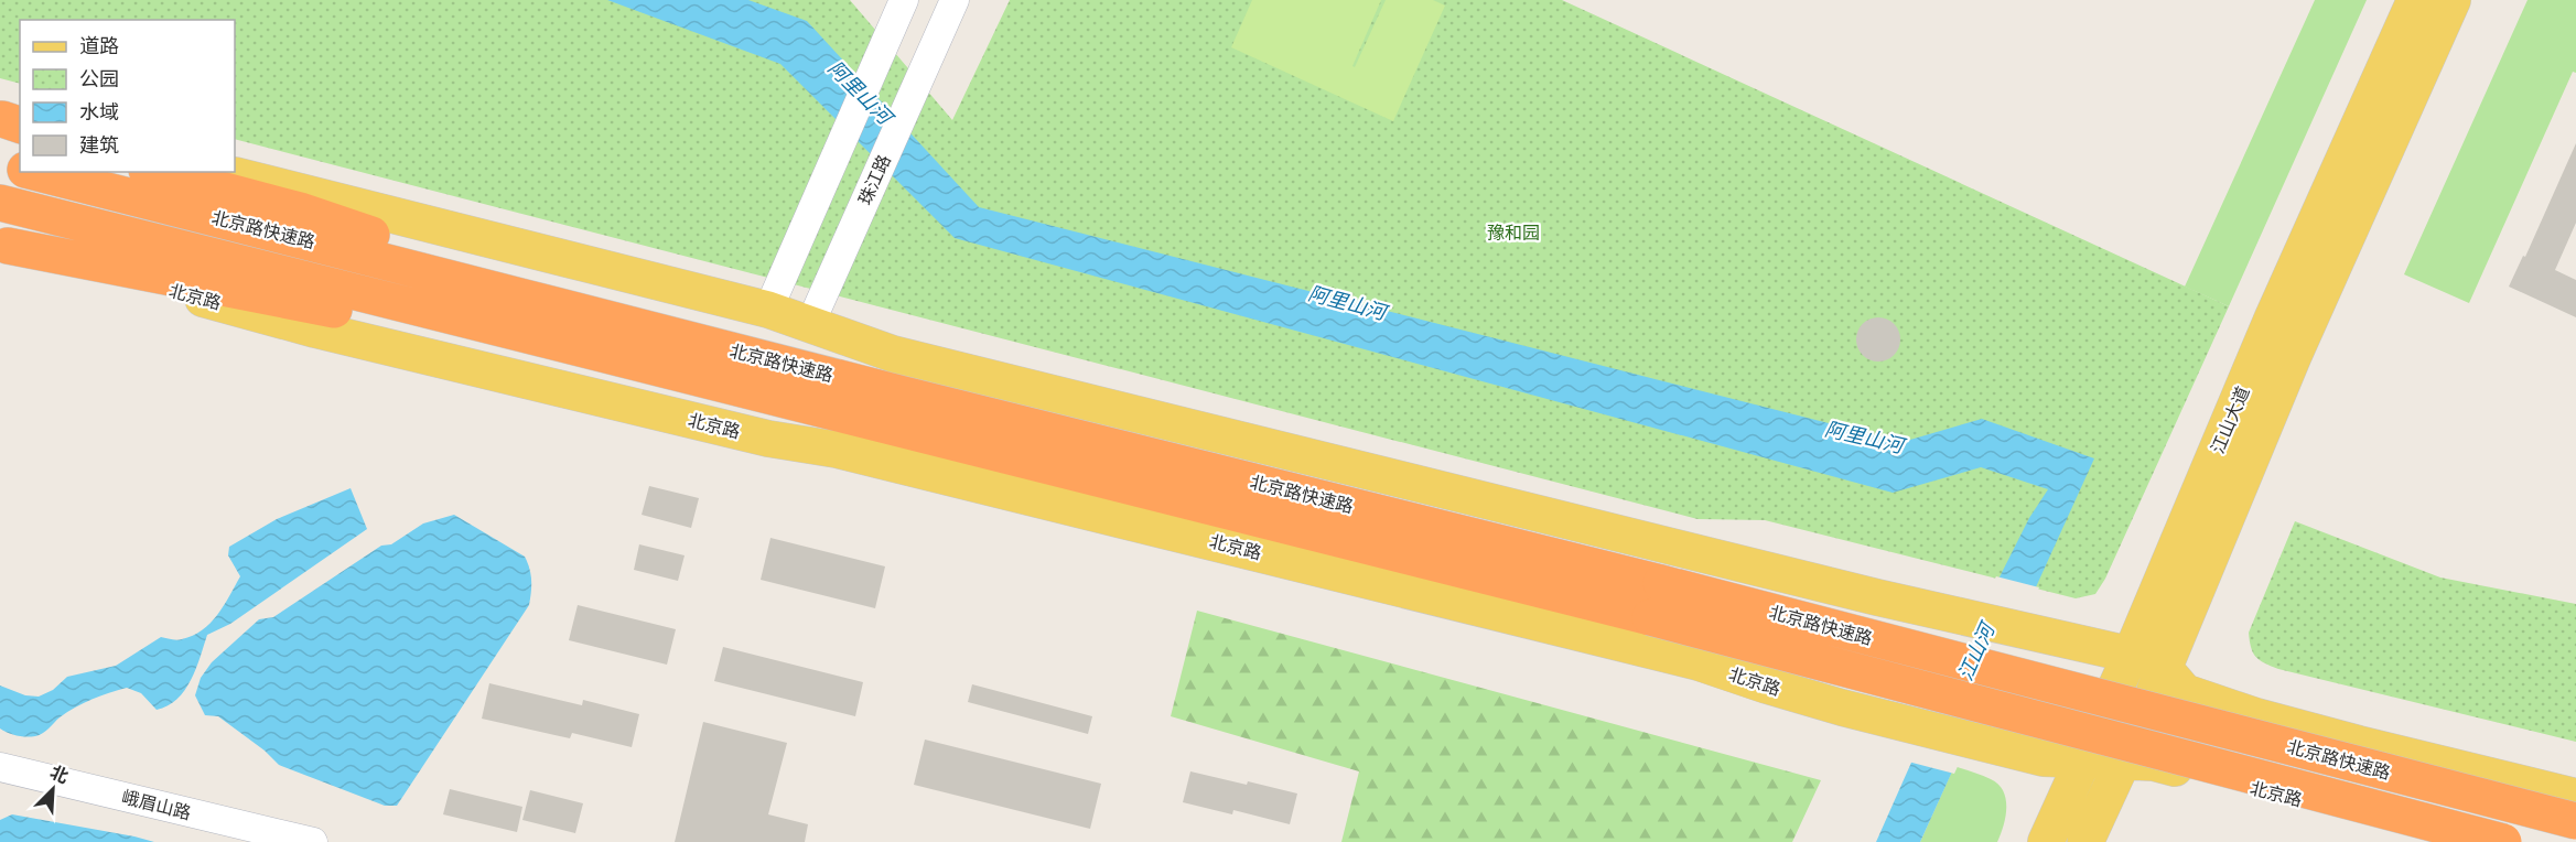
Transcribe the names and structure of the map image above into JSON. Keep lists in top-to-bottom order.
{
  "streets": {
    "highway": ["北京路快速路"],
    "main road": ["北京路", "江山大道"],
    "street": ["珠江路", "峨眉山路"]
  },
  "crossings": [
    ["北京路", "江山大道"]
  ],
  "water": ["阿里山河", "江山河"],
  "parks": ["豫和园"],
  "legend": [
    "道路",
    "公园",
    "水域",
    "建筑"
  ],
  "north": "top right"
}
